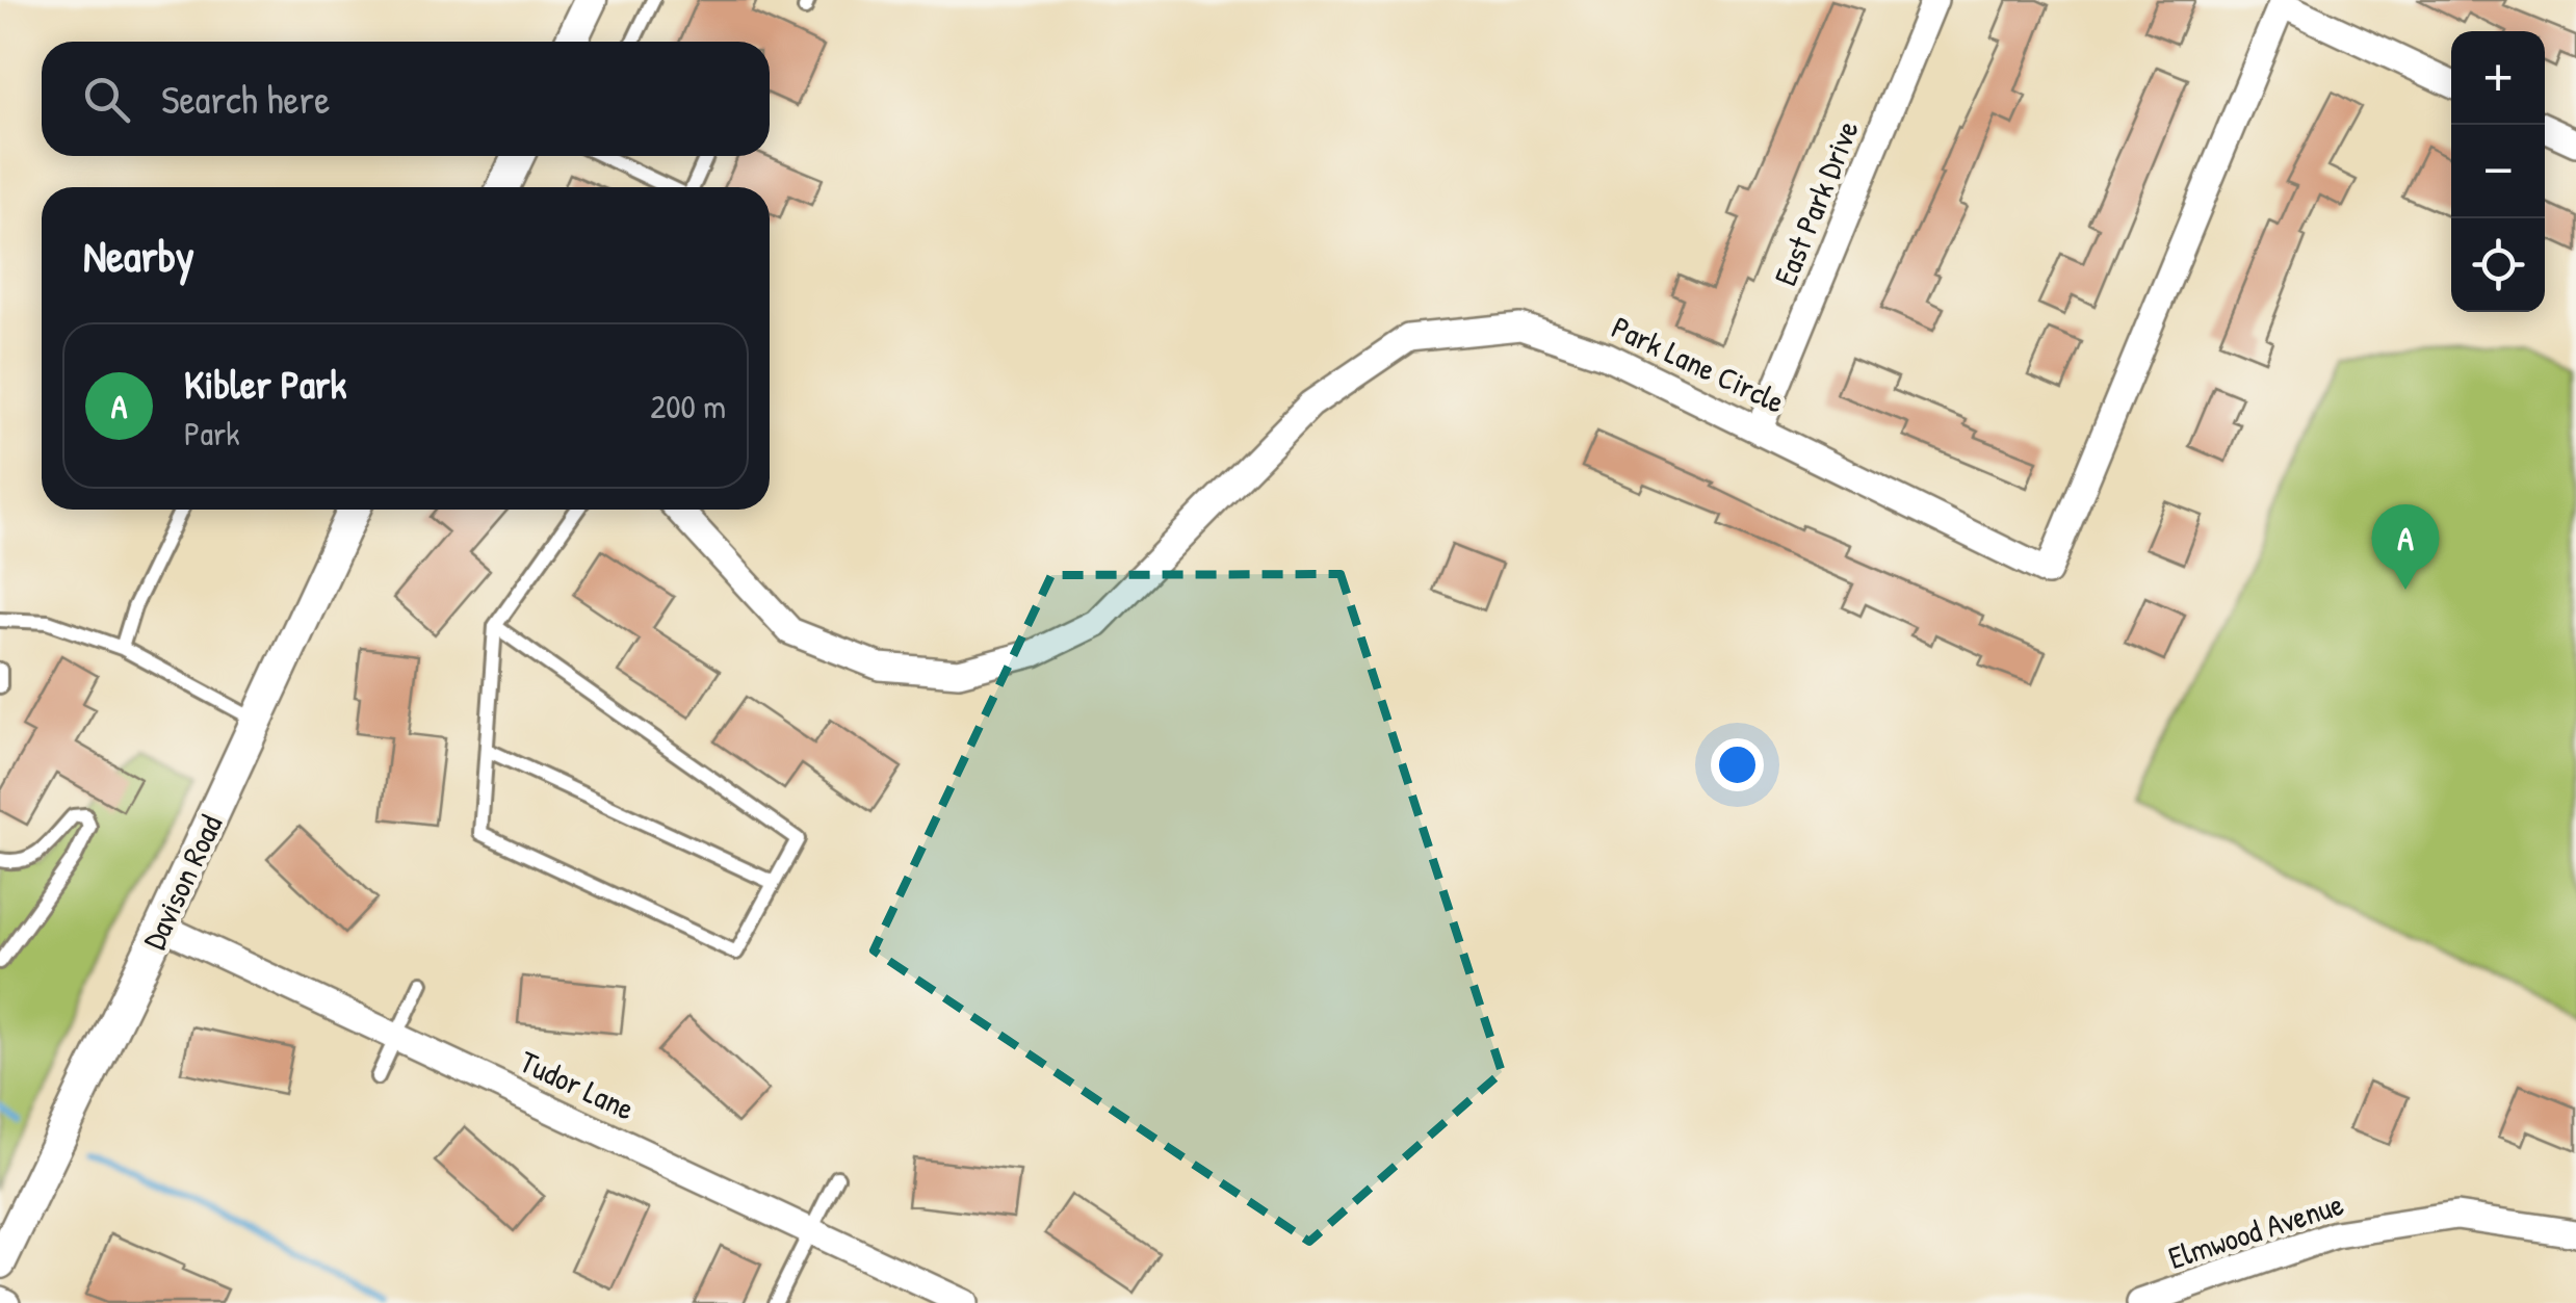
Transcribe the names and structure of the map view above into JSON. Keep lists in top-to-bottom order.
{
  "streets": {
    "street": [
      "East Park Drive",
      "Park Lane Circle",
      "Davison Road",
      "Tudor Lane",
      "Elmwood Avenue"
    ]
  },
  "crossings": [
    ["East Park Drive", "Park Lane Circle"],
    ["Davison Road", "Tudor Lane"]
  ],
  "page": {
    "map_buttons": ["+", "−"],
    "search": "Search here",
    "heading": "Nearby",
    "list": [
      {
        "mark": "A",
        "name": "Kibler Park",
        "note": "Park",
        "value": "200 m"
      }
    ],
    "pins": "A"
  }
}
